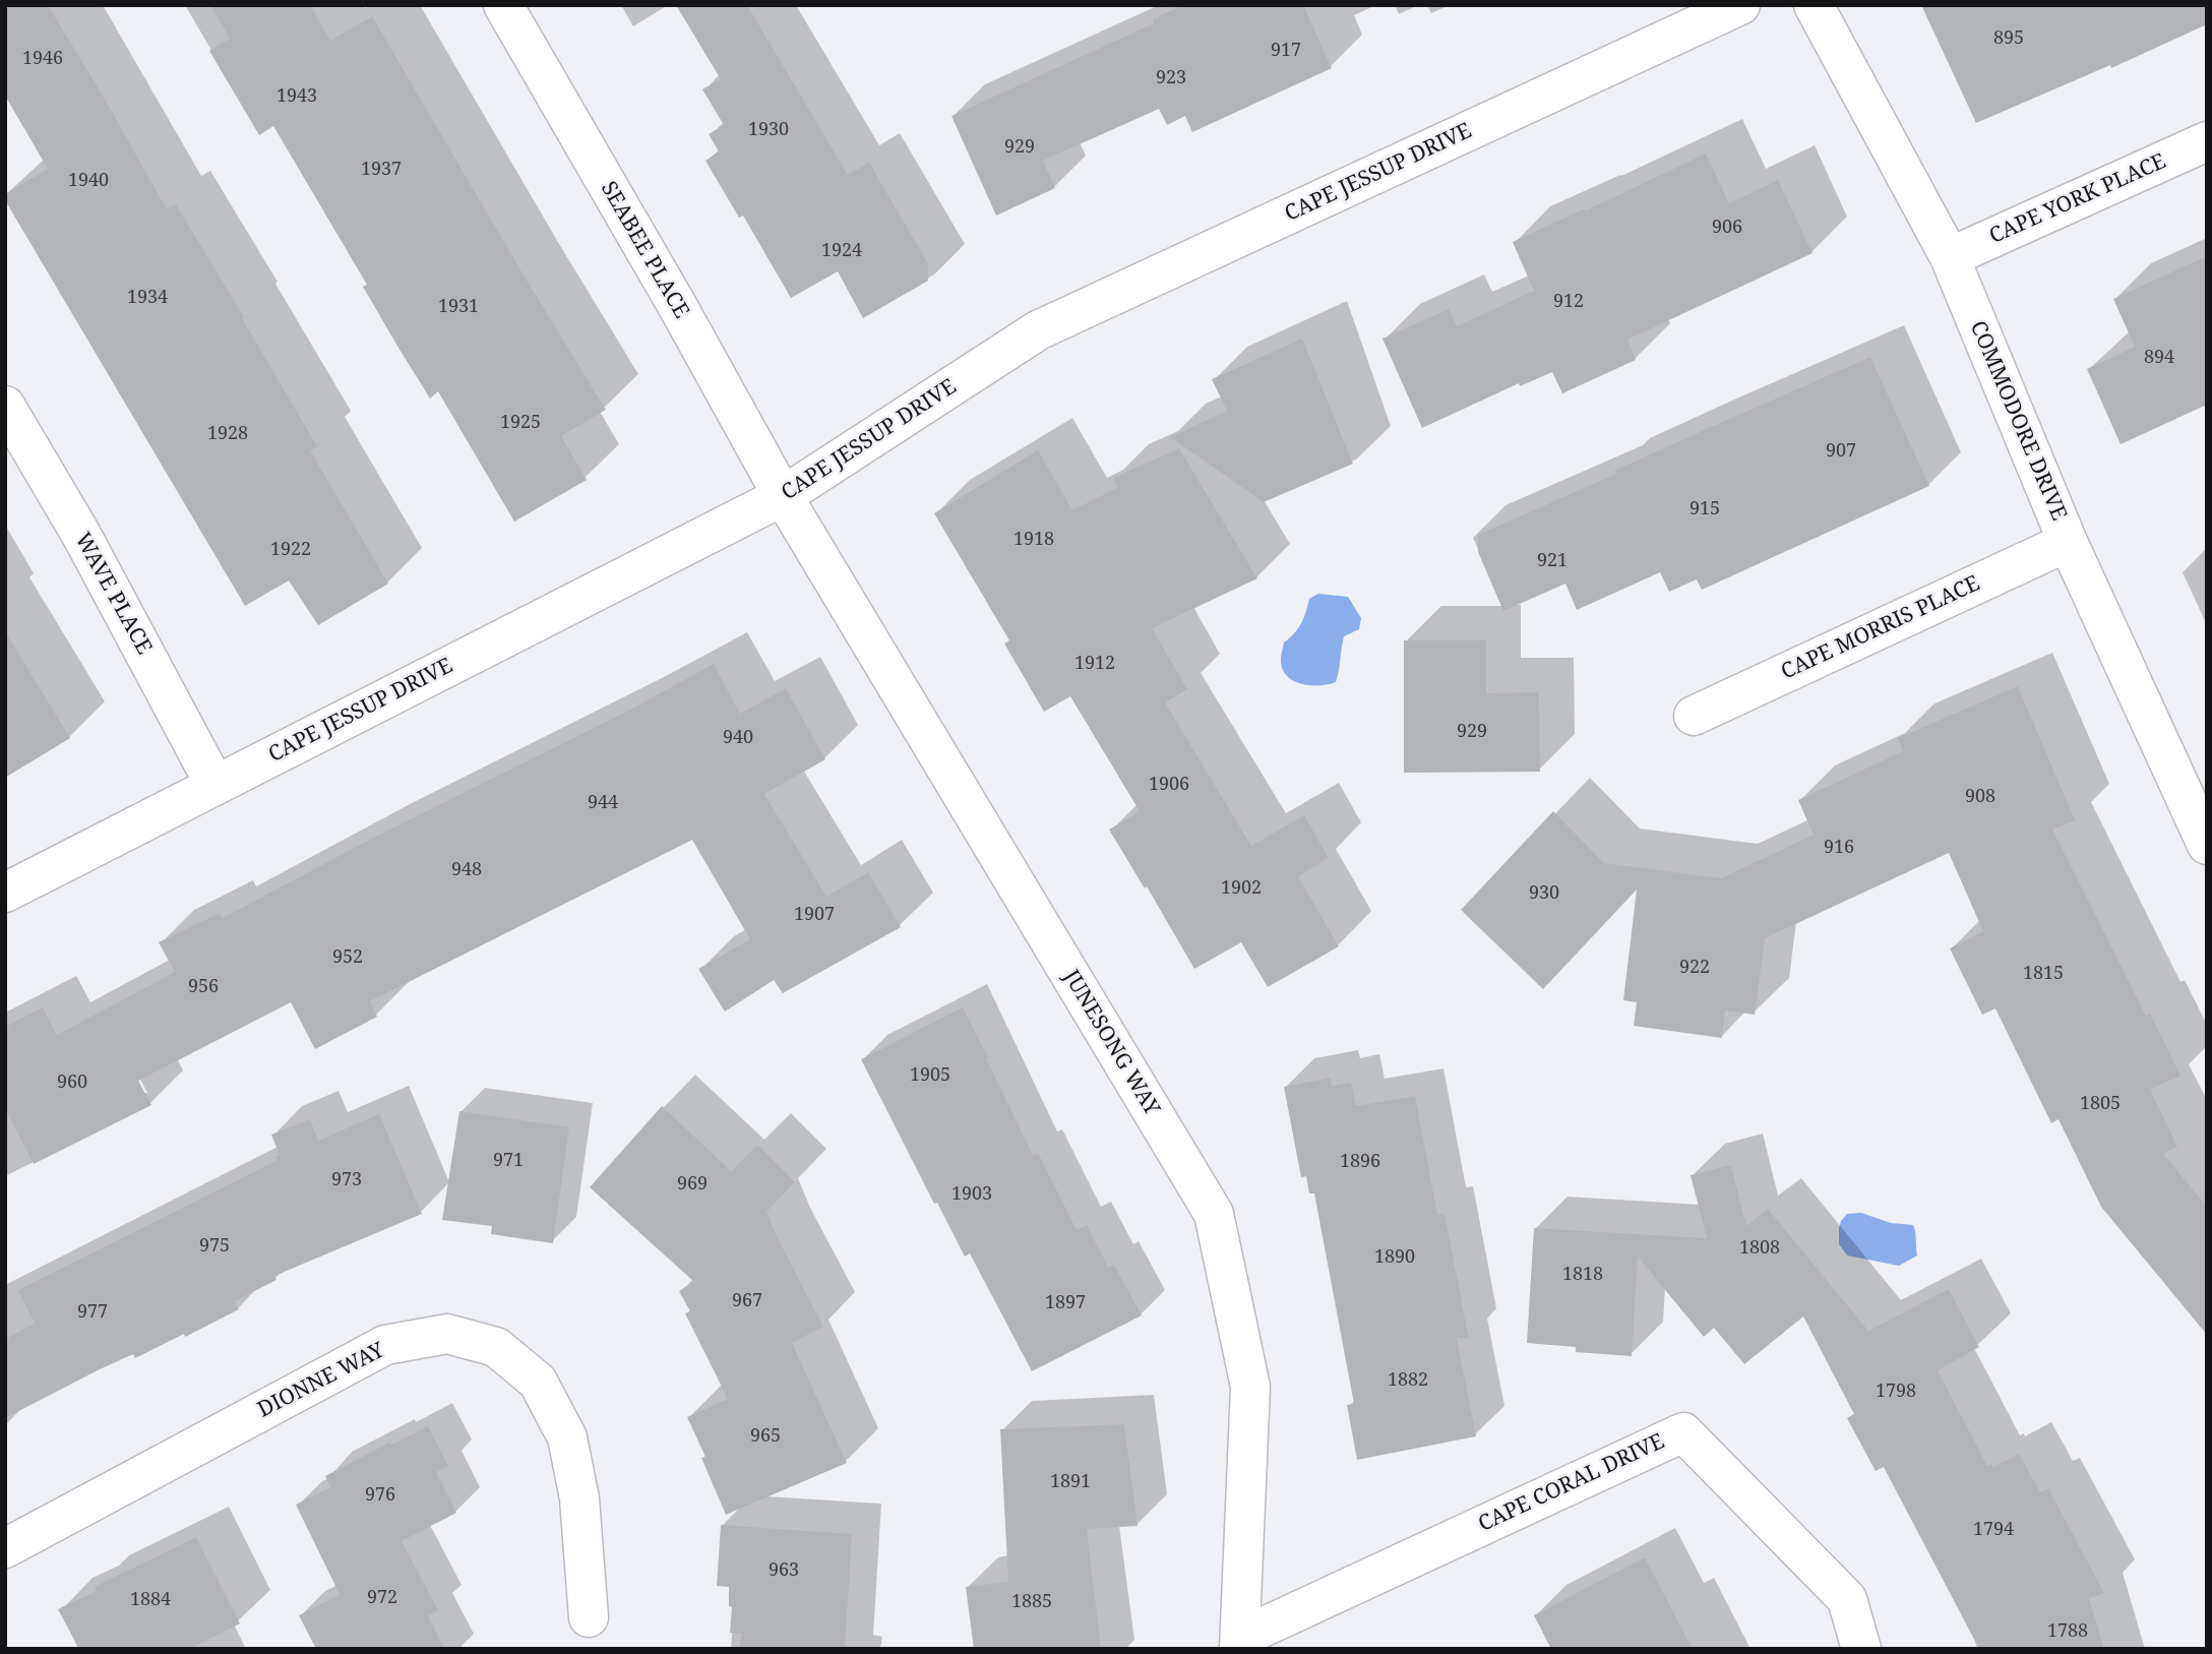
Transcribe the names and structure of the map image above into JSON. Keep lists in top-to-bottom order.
{
  "streets": {
    "street": [
      "CAPE JESSUP DRIVE",
      "CAPE YORK PLACE",
      "SEABEE PLACE",
      "COMMODORE DRIVE",
      "WAVE PLACE",
      "CAPE MORRIS PLACE",
      "JUNESONG WAY",
      "DIONNE WAY",
      "CAPE CORAL DRIVE"
    ]
  },
  "crossings": [
    ["CAPE JESSUP DRIVE", "SEABEE PLACE"],
    ["CAPE JESSUP DRIVE", "WAVE PLACE"],
    ["CAPE JESSUP DRIVE", "JUNESONG WAY"],
    ["CAPE YORK PLACE", "COMMODORE DRIVE"],
    ["SEABEE PLACE", "JUNESONG WAY"],
    ["COMMODORE DRIVE", "CAPE MORRIS PLACE"],
    ["JUNESONG WAY", "CAPE CORAL DRIVE"]
  ],
  "house_numbers": [
    "895",
    "917",
    "1946",
    "923",
    "1943",
    "1930",
    "929",
    "1937",
    "1940",
    "906",
    "1924",
    "1934",
    "912",
    "1931",
    "894",
    "1925",
    "1928",
    "907",
    "915",
    "1918",
    "1922",
    "921",
    "1912",
    "929",
    "940",
    "1906",
    "908",
    "944",
    "916",
    "948",
    "1902",
    "930",
    "1907",
    "952",
    "922",
    "1815",
    "956",
    "1905",
    "960",
    "1805",
    "971",
    "1896",
    "973",
    "969",
    "1903",
    "975",
    "1808",
    "1890",
    "1818",
    "967",
    "1897",
    "977",
    "1882",
    "1798",
    "965",
    "1891",
    "976",
    "1794",
    "963",
    "972",
    "1884",
    "1885",
    "1788"
  ]
}
